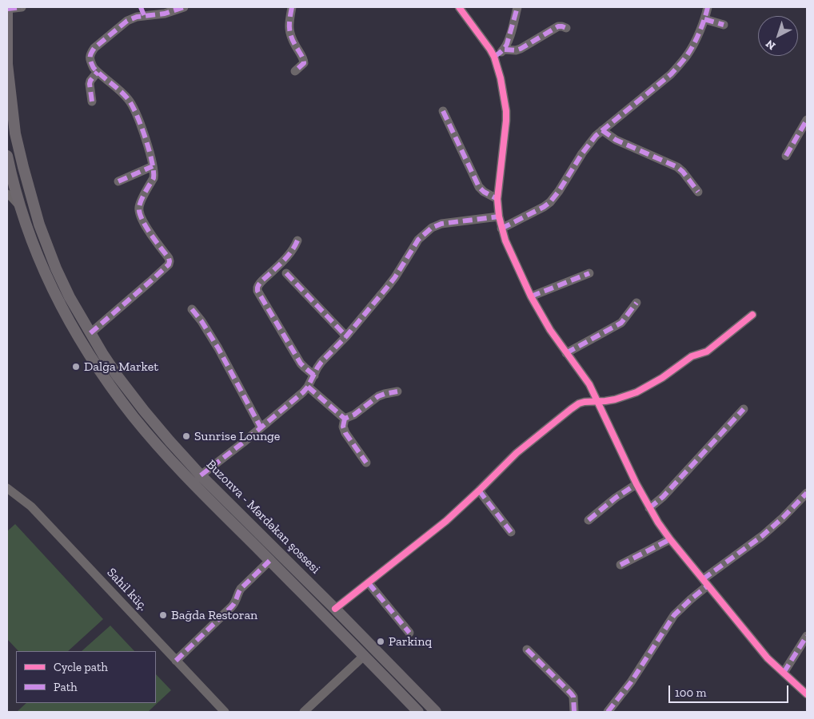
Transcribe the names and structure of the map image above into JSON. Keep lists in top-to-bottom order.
{
  "streets": {
    "main road": ["Buzonva - Mərdəkan şossesi"],
    "street": ["Sahil küç."]
  },
  "places": [
    "Dalğa Market",
    "Sunrise Lounge",
    "Bağda Restoran",
    "Parkinq"
  ],
  "legend": ["Cycle path", "Path"],
  "scale_bar": "100 m",
  "north": "bottom left"
}
